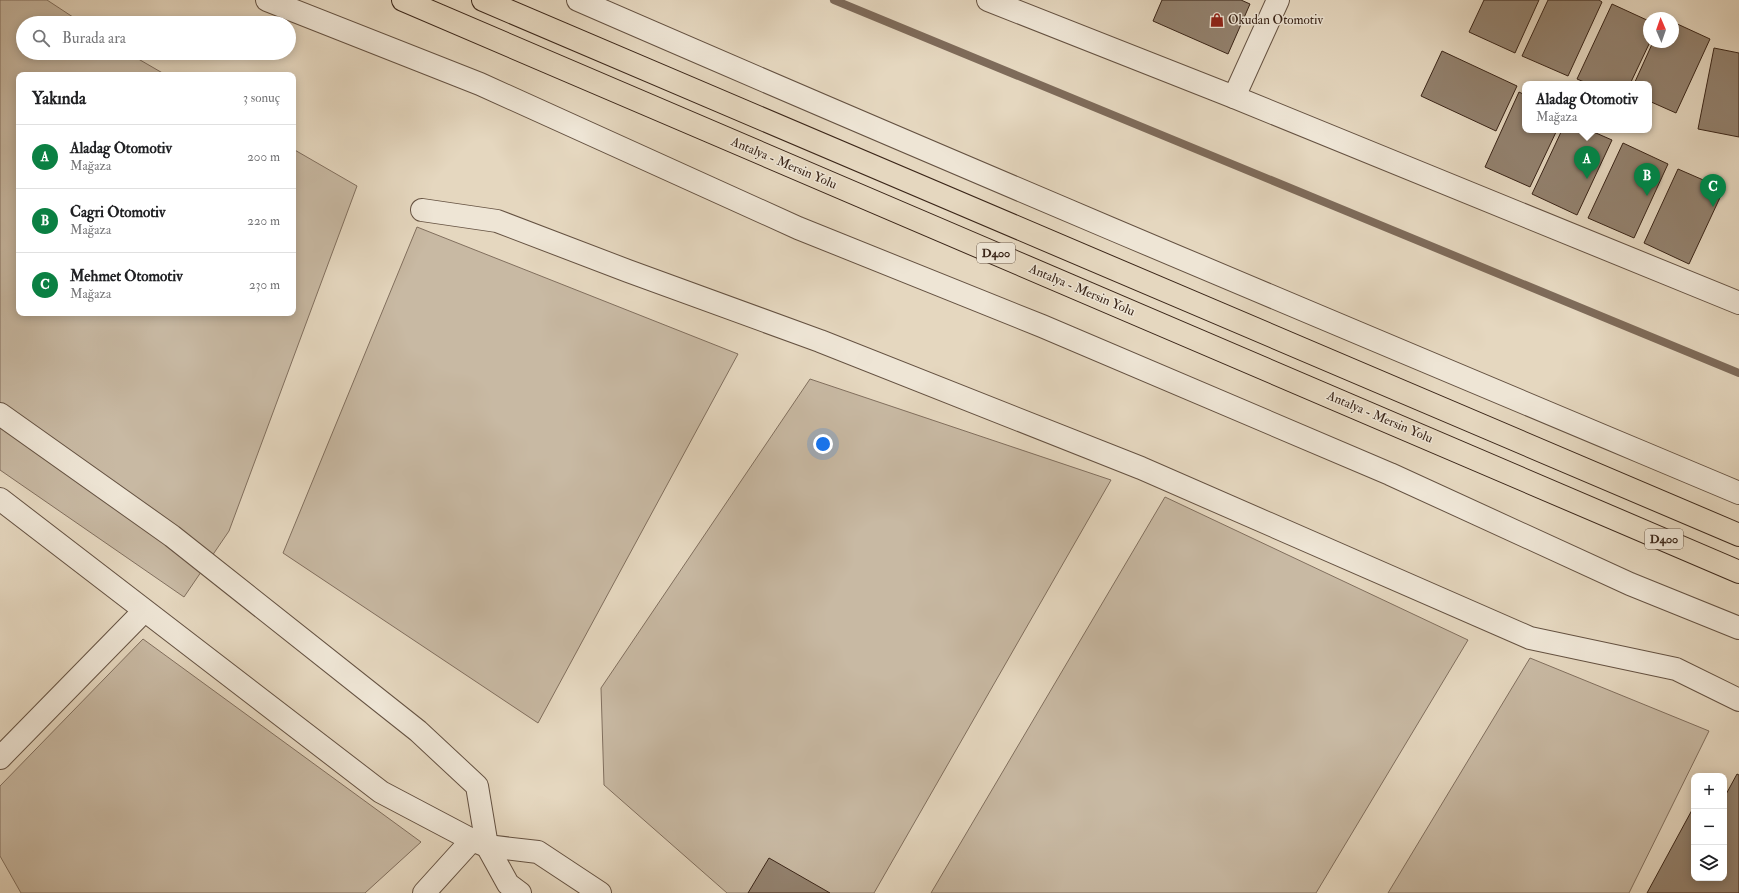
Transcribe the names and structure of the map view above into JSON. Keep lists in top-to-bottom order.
{
  "streets": {
    "highway": ["Antalya - Mersin Yolu", "D400"]
  },
  "places": {
    "shop": ["Okudan Otomotiv"]
  },
  "north": "top",
  "page": {
    "search": "Burada ara",
    "heading": ["Yakında", "3 sonuç"],
    "popup": ["Aladag Otomotiv", "Mağaza"],
    "list": [
      {
        "mark": "A",
        "name": "Aladag Otomotiv",
        "note": "Mağaza",
        "value": "200 m"
      },
      {
        "mark": "B",
        "name": "Cagri Otomotiv",
        "note": "Mağaza",
        "value": "220 m"
      },
      {
        "mark": "C",
        "name": "Mehmet Otomotiv",
        "note": "Mağaza",
        "value": "230 m"
      }
    ],
    "pins": ["A", "B", "C"],
    "map_buttons": ["+", "−"]
  }
}
